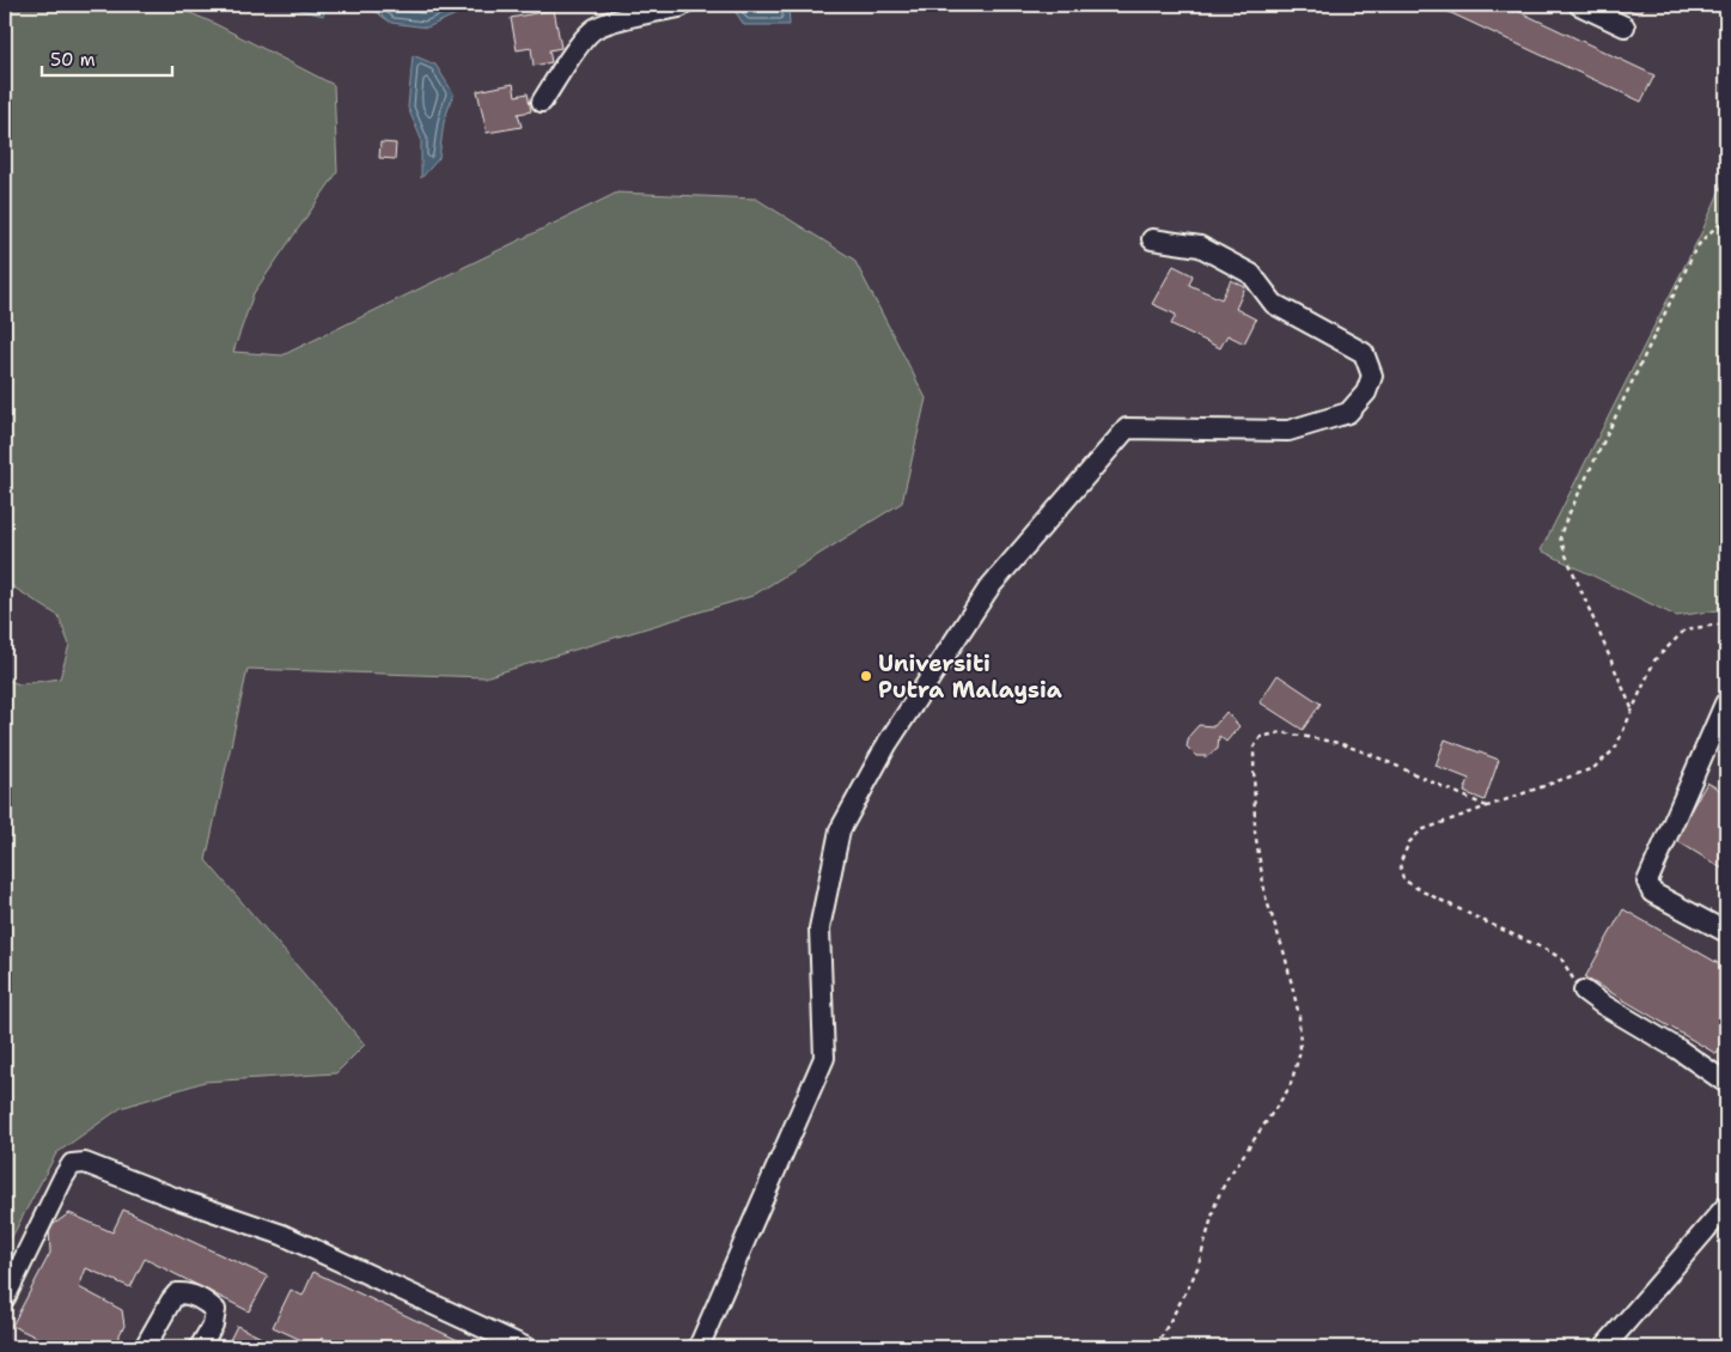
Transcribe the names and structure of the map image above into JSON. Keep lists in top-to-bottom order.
{
  "places": ["Universiti Putra Malaysia"],
  "scale_bar": "50 m"
}
